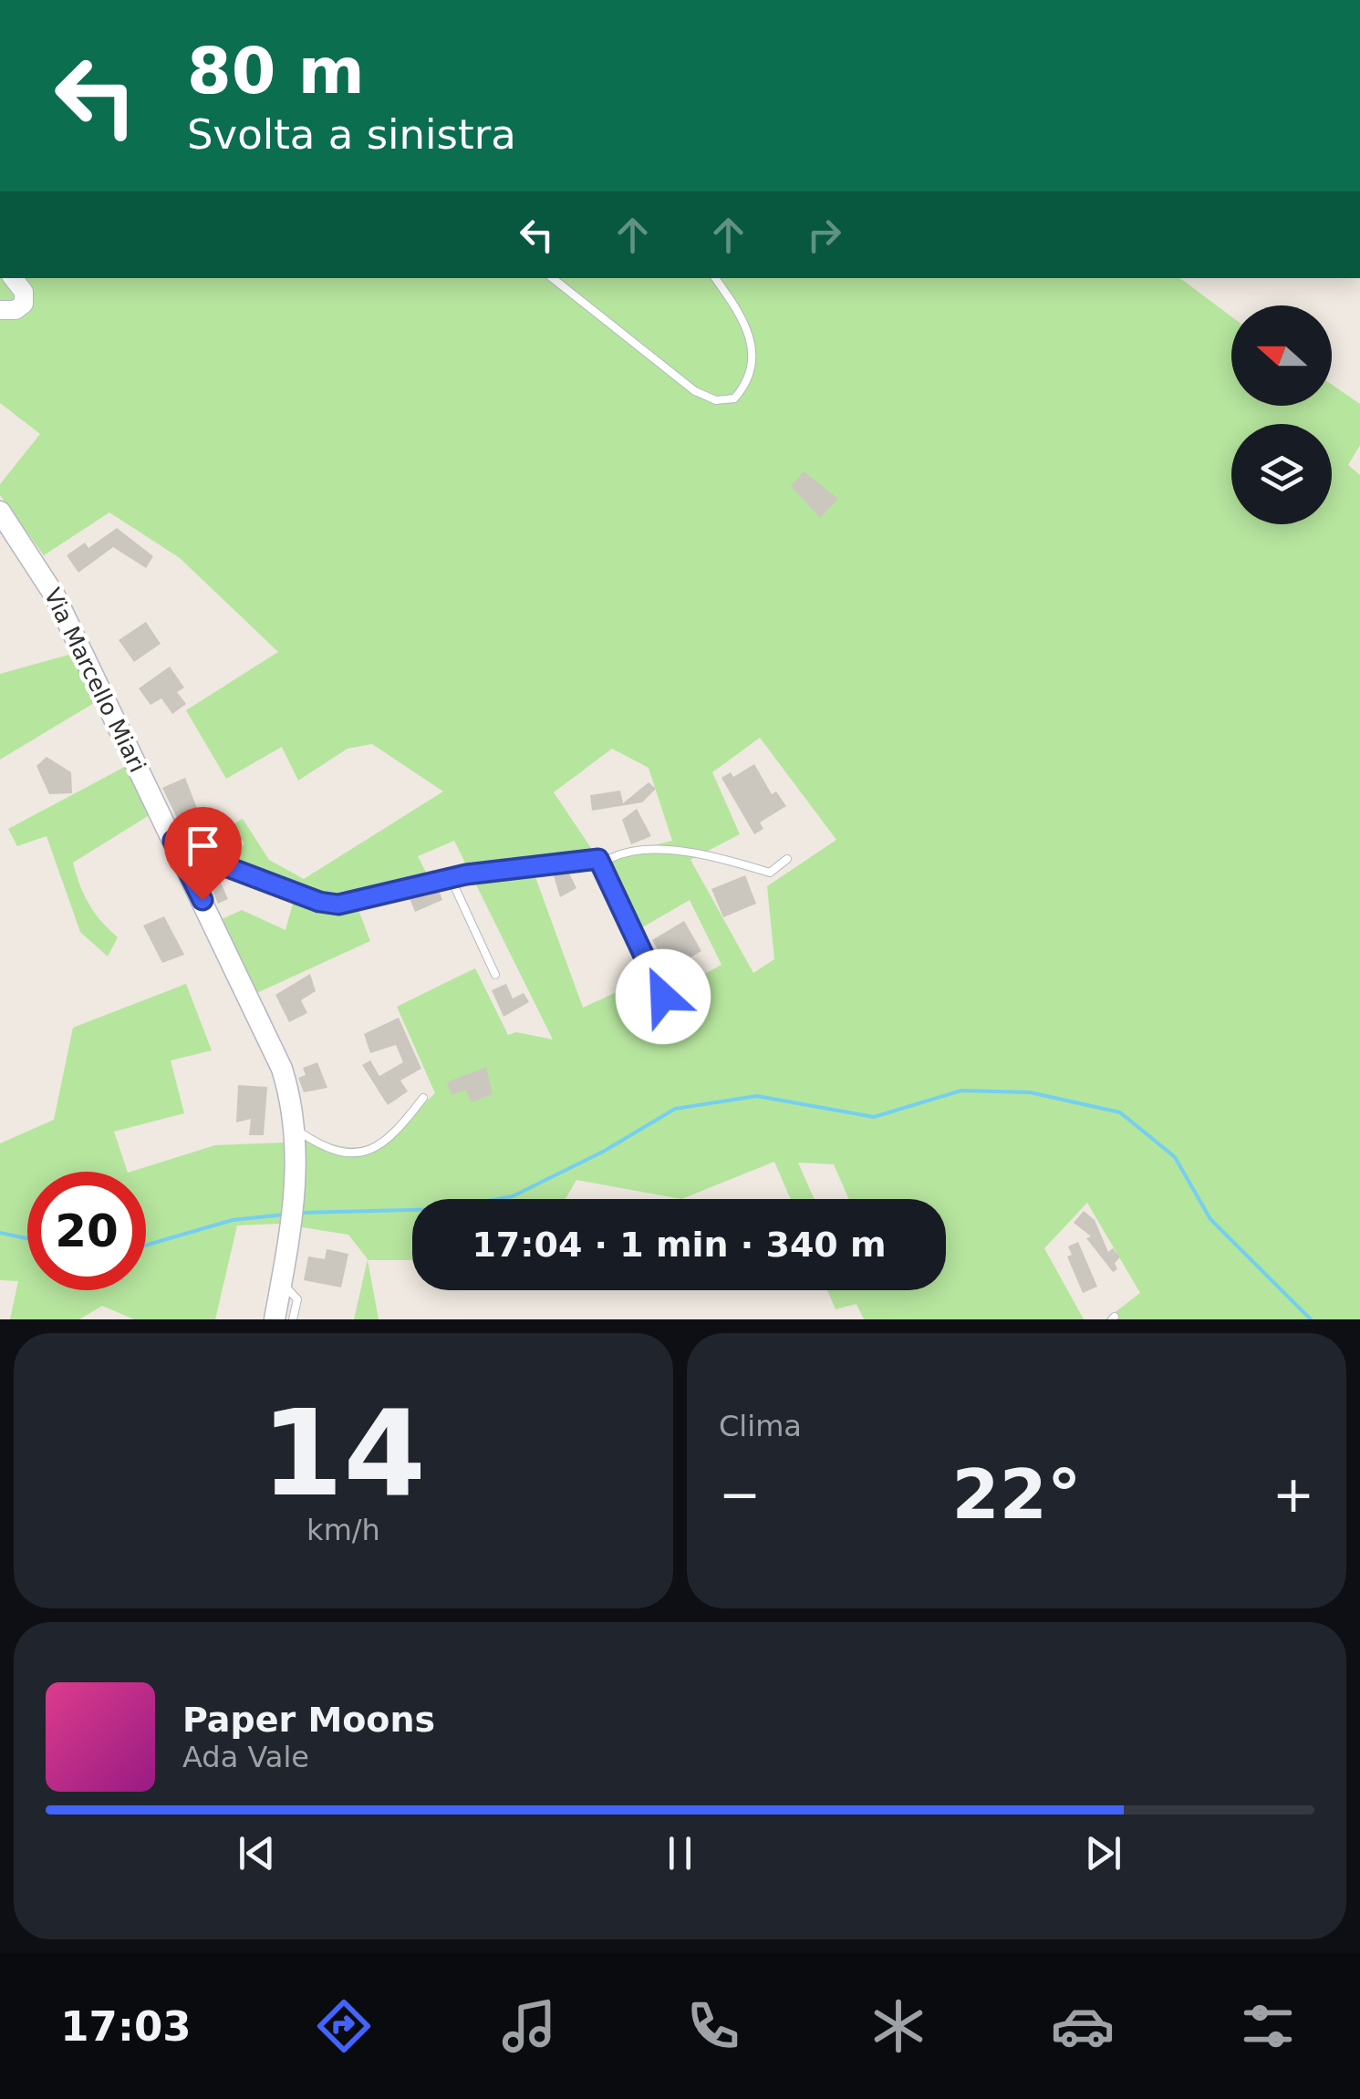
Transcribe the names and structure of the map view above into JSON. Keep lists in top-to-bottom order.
{
  "streets": {
    "main road": ["Via Marcello Miari"]
  },
  "north": "left",
  "page": {
    "turn": ["80 m", "Svolta a sinistra"],
    "limit": "20",
    "trip": "17:04 · 1 min · 340 m",
    "tile": [
      ["14", "km/h"],
      "Clima"
    ],
    "heat": ["−", "22°", "+"],
    "song": ["Paper Moons", "Ada Vale"],
    "tabs": "17:03"
  }
}
